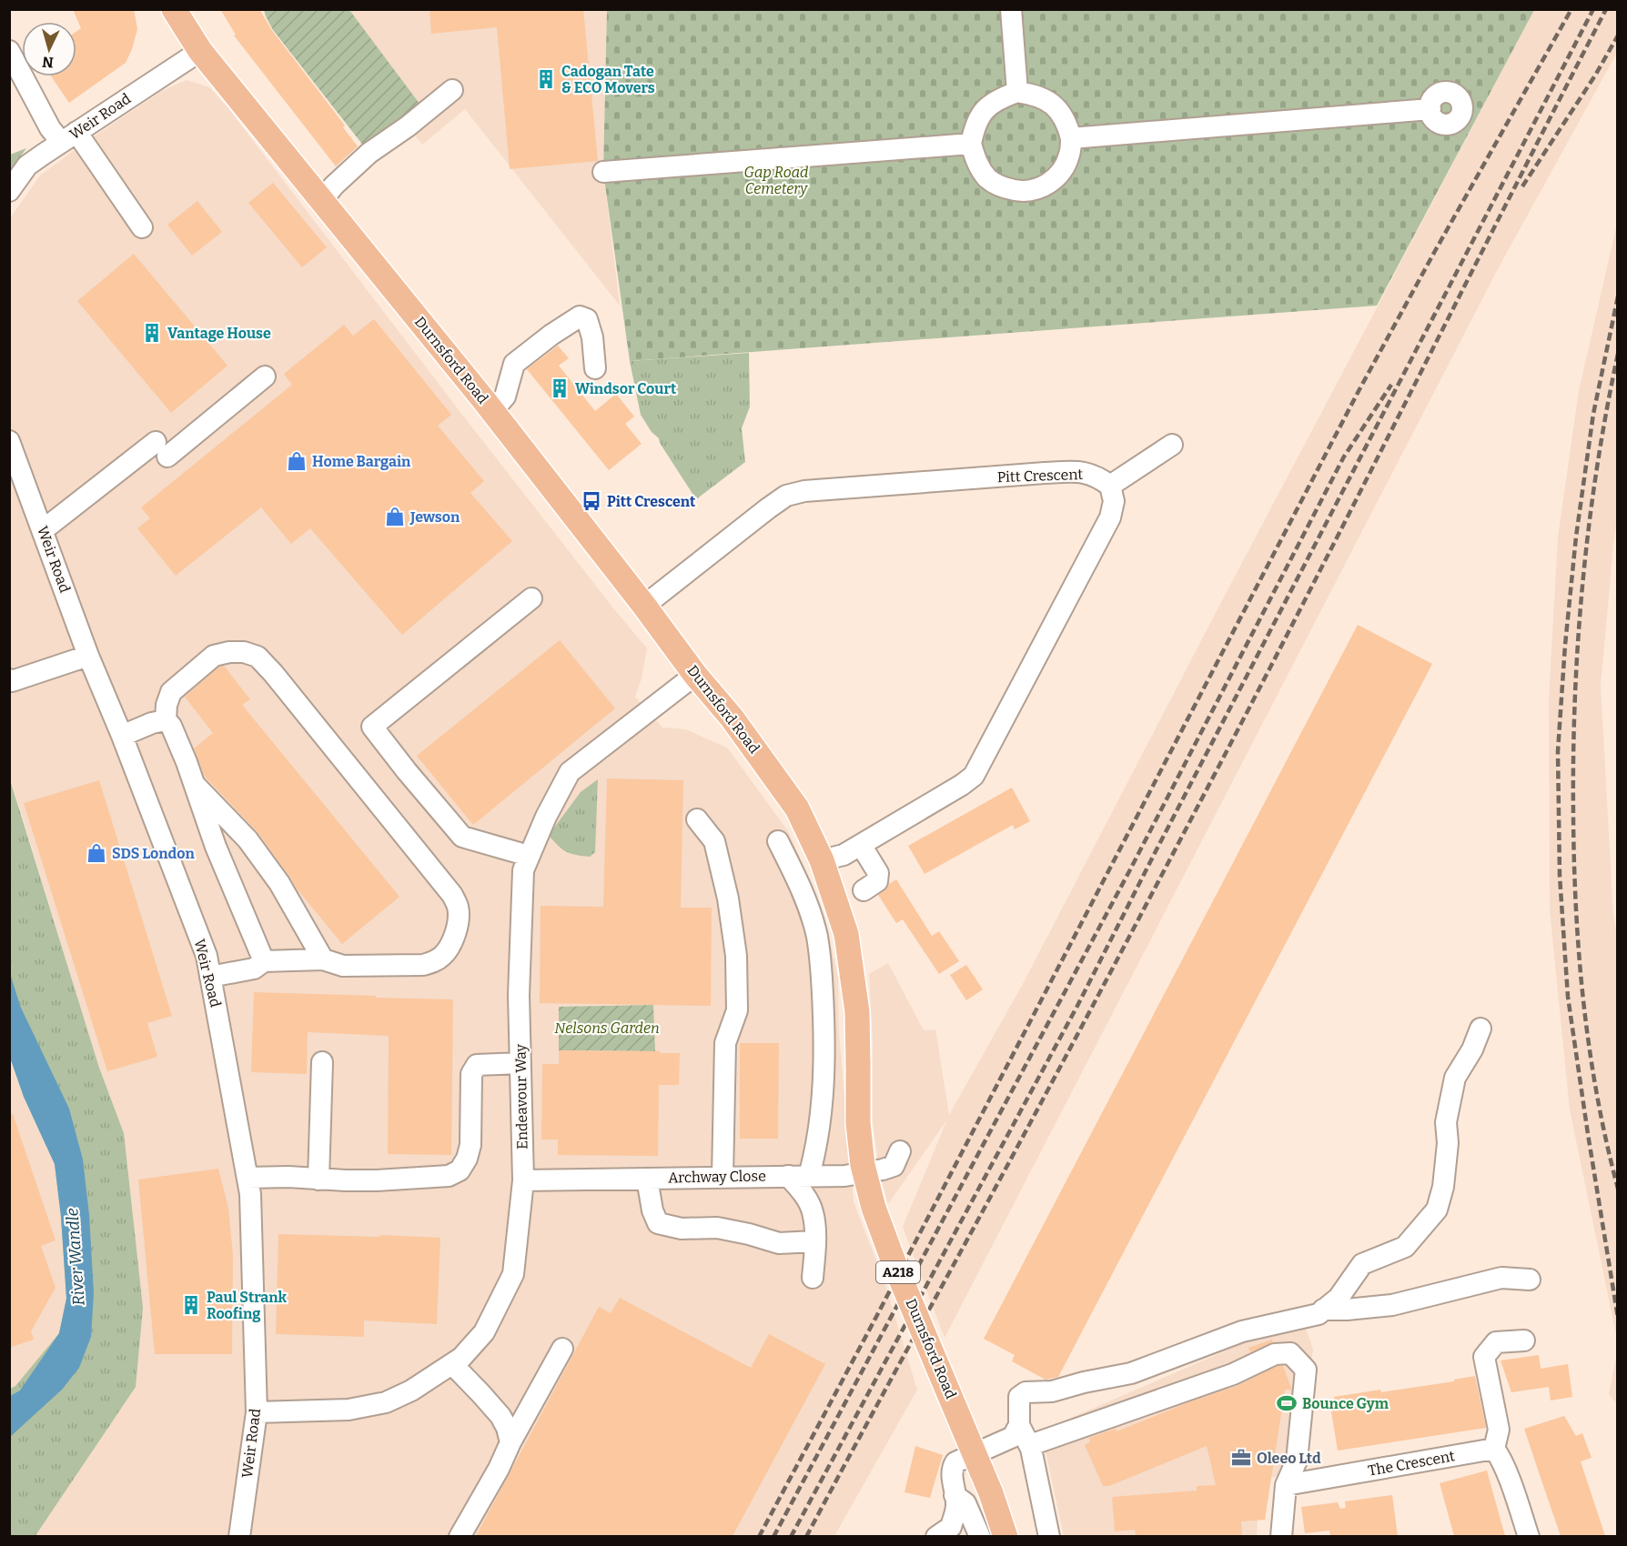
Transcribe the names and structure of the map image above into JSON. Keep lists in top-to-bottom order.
{
  "streets": {
    "main road": ["Durnsford Road", "A218"],
    "street": [
      "Weir Road",
      "Pitt Crescent",
      "Endeavour Way",
      "Archway Close",
      "The Crescent"
    ]
  },
  "crossings": [
    ["Weir Road", "Durnsford Road"],
    ["Weir Road", "Endeavour Way"],
    ["Durnsford Road", "Pitt Crescent"],
    ["Durnsford Road", "Endeavour Way"],
    ["Endeavour Way", "Archway Close"]
  ],
  "water": ["River Wandle"],
  "parks": ["Gap Road Cemetery", "Nelsons Garden"],
  "places": {
    "building": [
      "Cadogan Tate & ECO Movers",
      "Vantage House",
      "Windsor Court",
      "Paul Strank Roofing"
    ],
    "shop": ["Home Bargain", "Jewson", "SDS London"],
    "bus stop": ["Pitt Crescent"],
    "sports": ["Bounce Gym"],
    "office": ["Oleeo Ltd"]
  },
  "north": "bottom"
}
